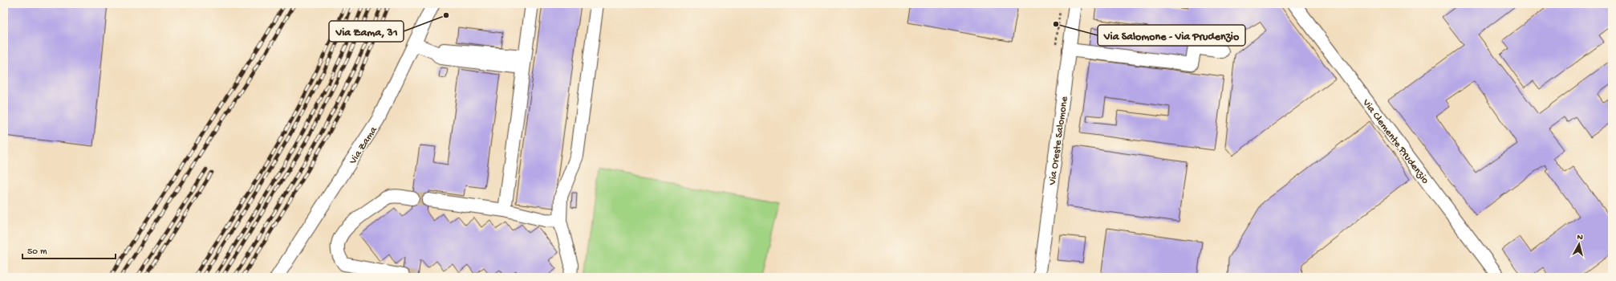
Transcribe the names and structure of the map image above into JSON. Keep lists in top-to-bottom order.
{
  "streets": {
    "street": ["Via Oreste Salomone", "Via Clemente Prudenzio", "Via Zama"]
  },
  "places": ["Via Zama, 31", "Via Salomone - Via Prudenzio"],
  "scale_bar": "50 m",
  "north": "top"
}
